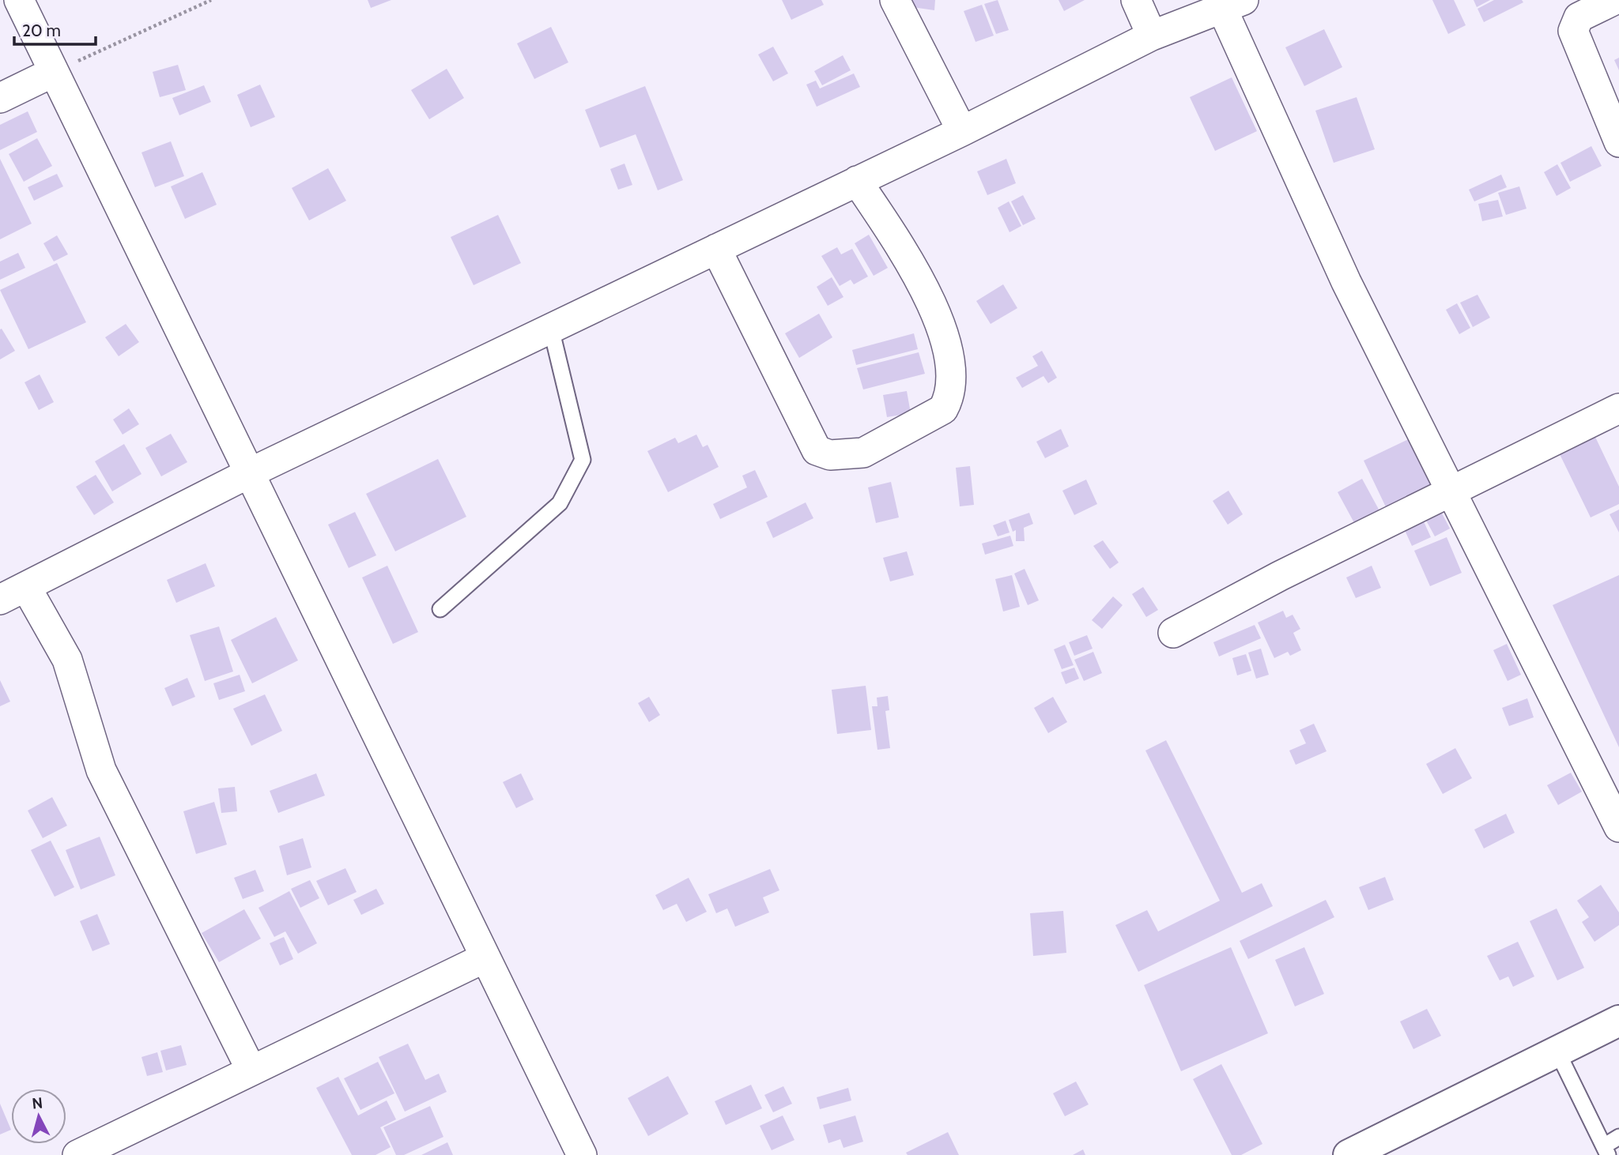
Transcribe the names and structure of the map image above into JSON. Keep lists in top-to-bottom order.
{
  "scale_bar": "20 m",
  "north": "top"
}
